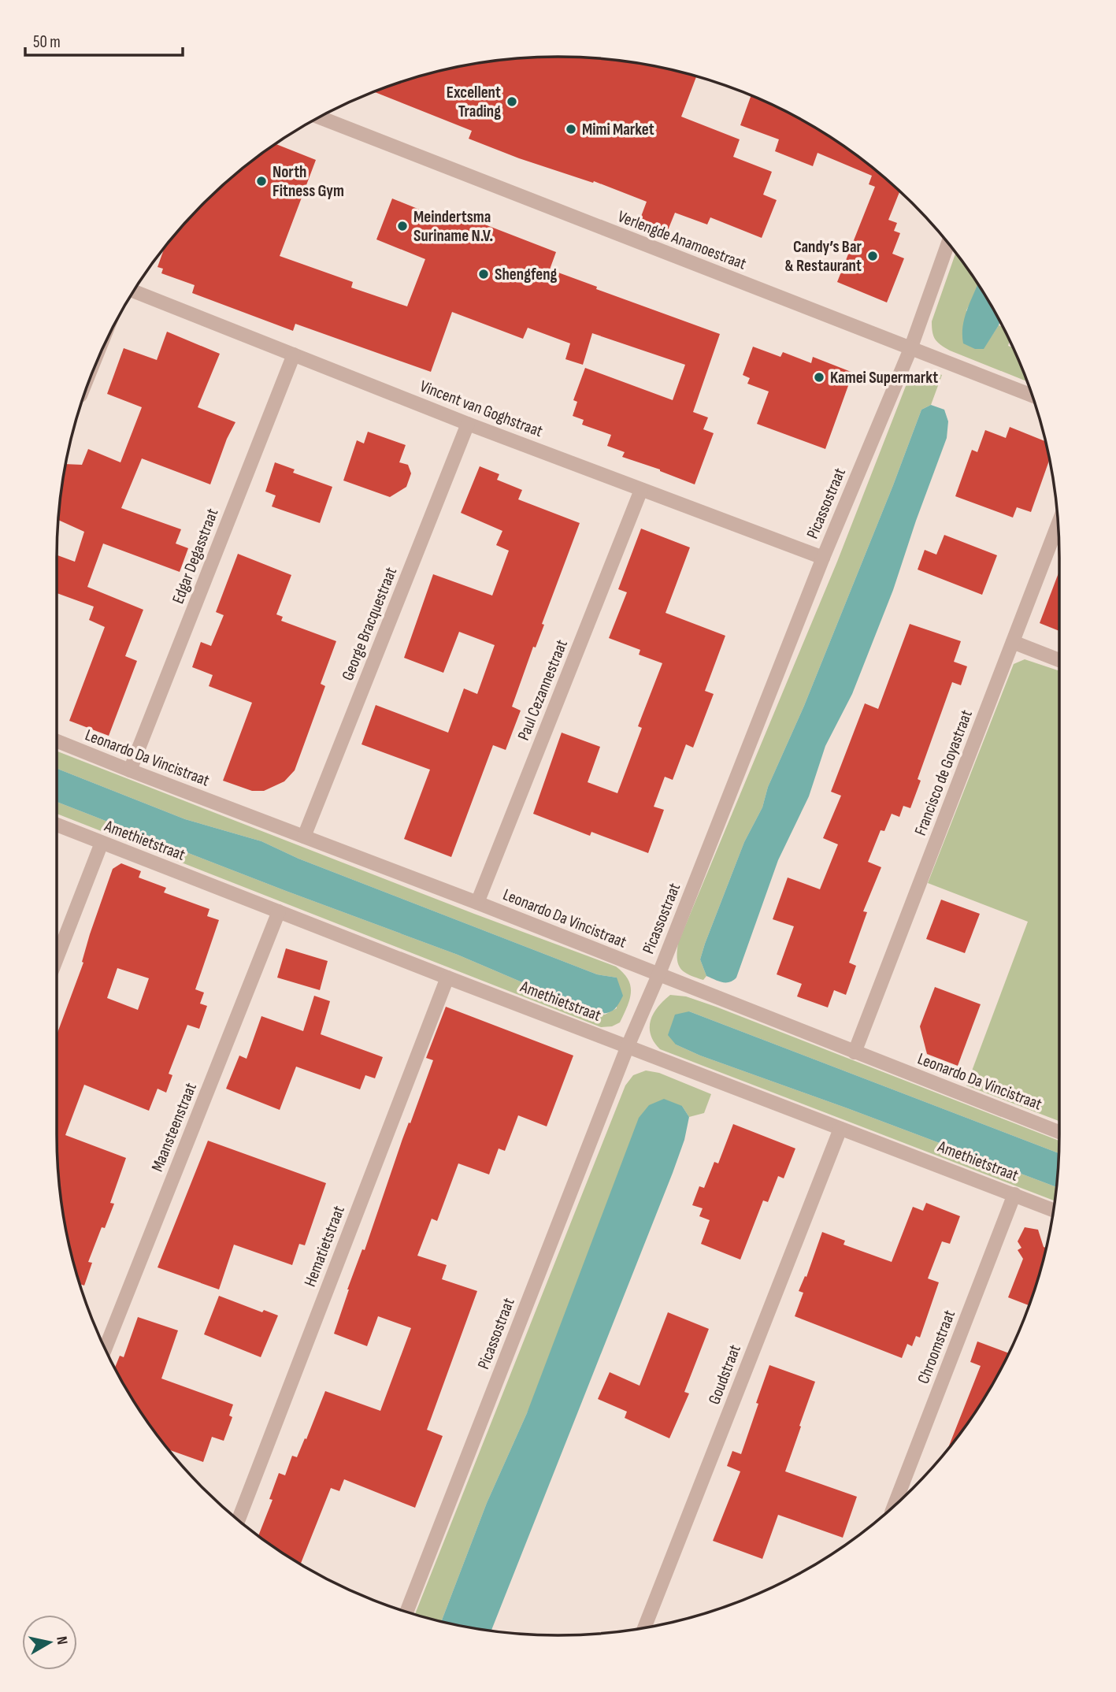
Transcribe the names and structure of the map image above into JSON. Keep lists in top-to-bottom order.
{
  "streets": {
    "street": [
      "Verlengde Anamoestraat",
      "Vincent van Goghstraat",
      "Picassostraat",
      "Edgar Degasstraat",
      "George Bracquestraat",
      "Paul Cezannestraat",
      "Leonardo Da Vincistraat",
      "Francisco de Goyastraat",
      "Amethietstraat",
      "Maansteenstraat",
      "Hematietstraat",
      "Chroomstraat",
      "Goudstraat"
    ]
  },
  "crossings": [
    ["Verlengde Anamoestraat", "Picassostraat"],
    ["Vincent van Goghstraat", "Picassostraat"],
    ["Vincent van Goghstraat", "Edgar Degasstraat"],
    ["Vincent van Goghstraat", "George Bracquestraat"],
    ["Vincent van Goghstraat", "Paul Cezannestraat"],
    ["Picassostraat", "Leonardo Da Vincistraat"],
    ["Picassostraat", "Amethietstraat"],
    ["Edgar Degasstraat", "Leonardo Da Vincistraat"],
    ["George Bracquestraat", "Leonardo Da Vincistraat"],
    ["Paul Cezannestraat", "Leonardo Da Vincistraat"],
    ["Leonardo Da Vincistraat", "Francisco de Goyastraat"],
    ["Amethietstraat", "Maansteenstraat"],
    ["Amethietstraat", "Hematietstraat"],
    ["Amethietstraat", "Chroomstraat"],
    ["Amethietstraat", "Goudstraat"]
  ],
  "places": [
    "Excellent Trading",
    "Mimi Market",
    "North Fitness Gym",
    "Meindertsma Suriname N.V.",
    "Candy’s Bar & Restaurant",
    "Shengfeng",
    "Kamei Supermarkt"
  ],
  "scale_bar": "50 m",
  "north": "right"
}
